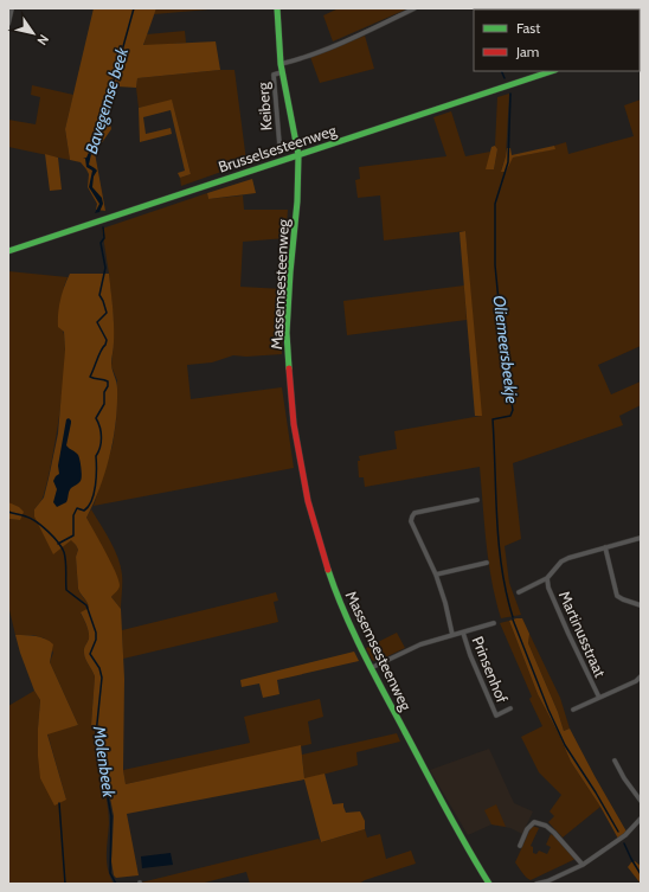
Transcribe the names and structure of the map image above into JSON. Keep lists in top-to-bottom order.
{
  "streets": {
    "main road": ["Keiberg", "Brusselsesteenweg", "Massemsesteenweg"],
    "street": ["Martinusstraat", "Prinsenhof"]
  },
  "crossings": [
    ["Keiberg", "Brusselsesteenweg"],
    ["Keiberg", "Massemsesteenweg"],
    ["Brusselsesteenweg", "Massemsesteenweg"],
    ["Massemsesteenweg", "Prinsenhof"]
  ],
  "water": ["Bavegemse beek", "Oliemeersbeekje", "Molenbeek"],
  "legend": ["Fast", "Jam"],
  "north": "bottom right"
}
